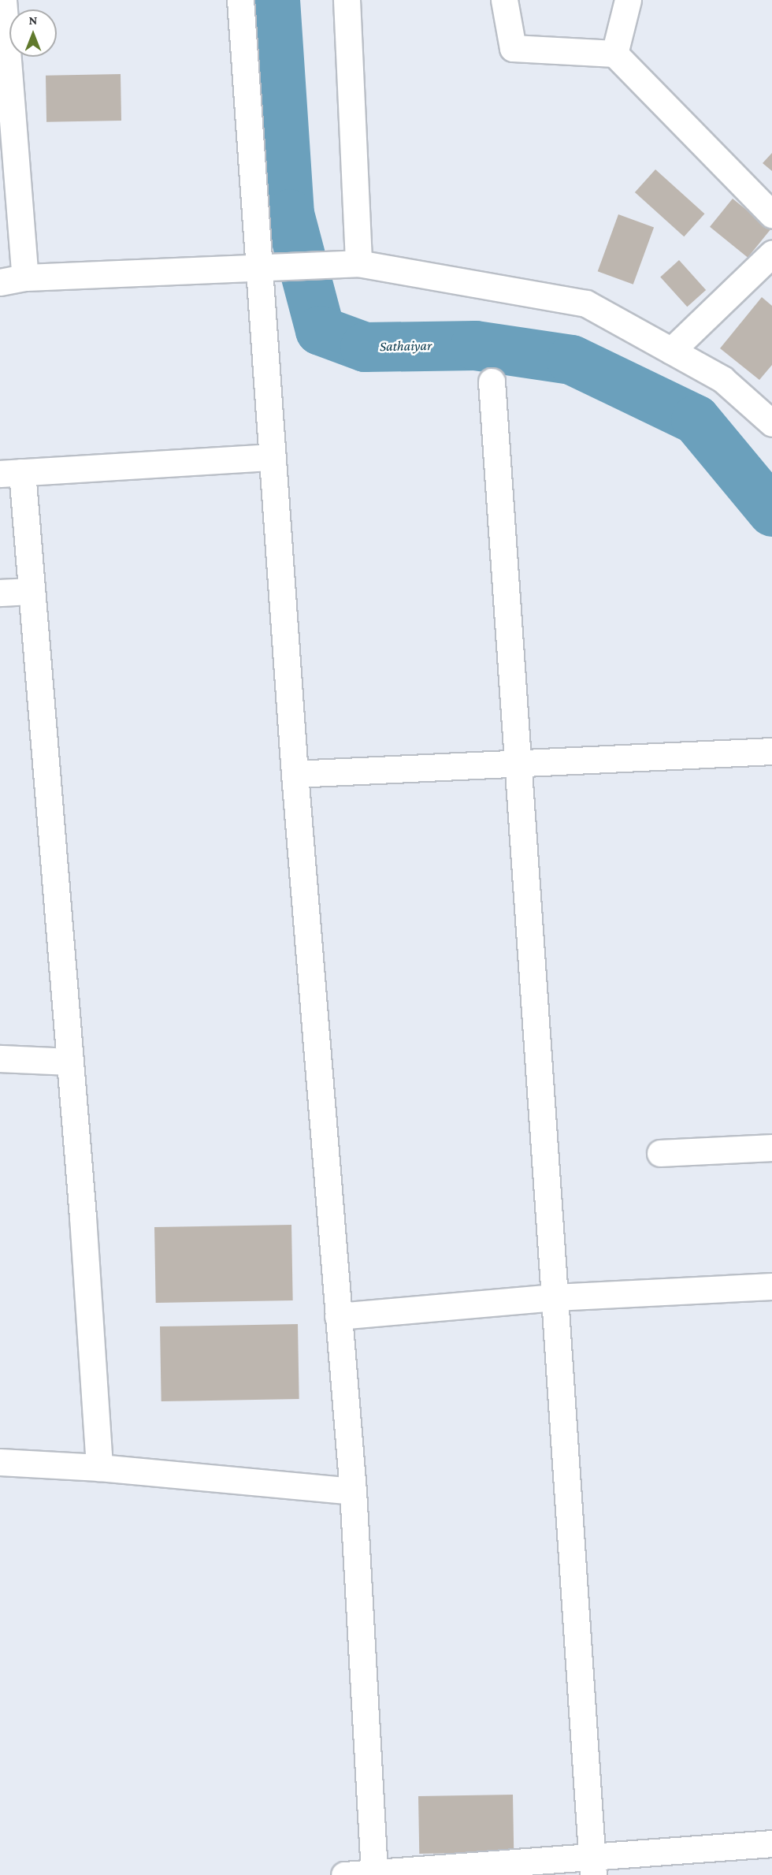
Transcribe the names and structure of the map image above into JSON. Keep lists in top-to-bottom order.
{
  "water": ["Sathaiyar"],
  "north": "top"
}
